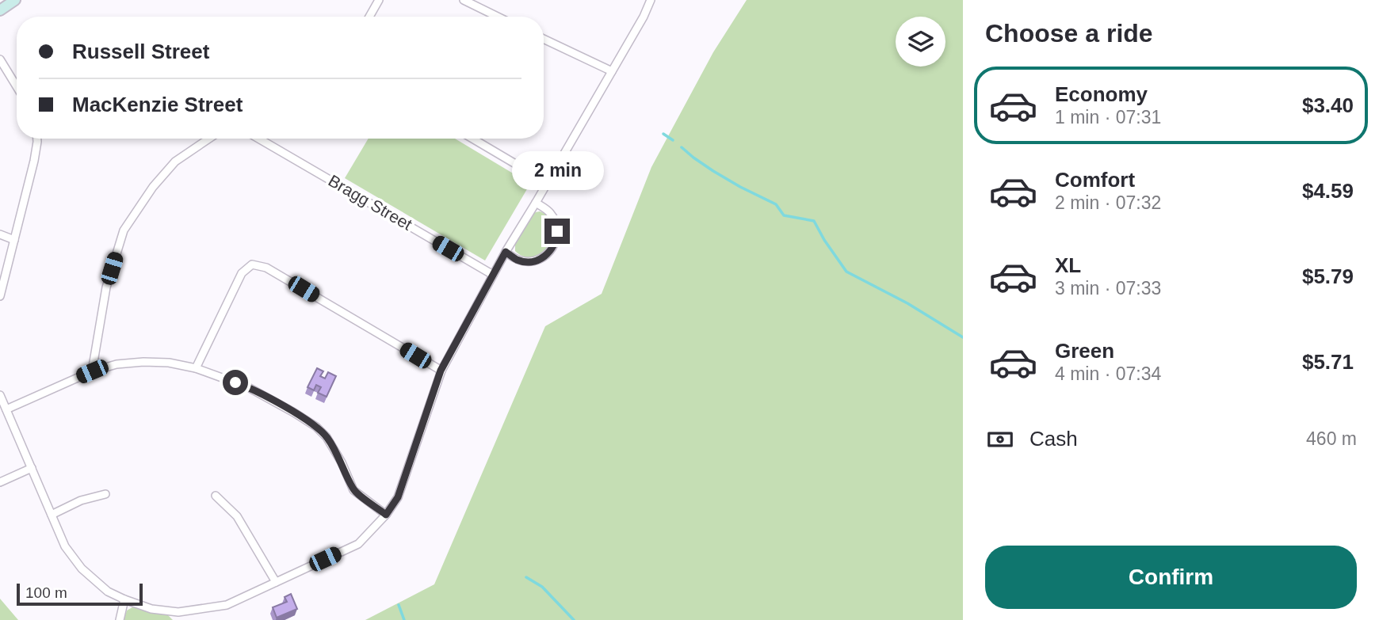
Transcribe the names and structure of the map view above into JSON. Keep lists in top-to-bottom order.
{
  "streets": {
    "street": ["Bragg Street"]
  },
  "scale_bar": "100 m",
  "page": {
    "heading": "Choose a ride",
    "banner": ["Russell Street", "MacKenzie Street"],
    "list": [
      {
        "name": "Economy",
        "note": "1 min · 07:31",
        "value": "$3.40"
      },
      {
        "name": "Comfort",
        "note": "2 min · 07:32",
        "value": "$4.59"
      },
      {
        "name": "XL",
        "note": "3 min · 07:33",
        "value": "$5.79"
      },
      {
        "name": "Green",
        "note": "4 min · 07:34",
        "value": "$5.71"
      }
    ],
    "bubble": "2 min",
    "pay": ["Cash", "460 m"],
    "buttons": "Confirm",
    "scale": "100 m"
  }
}
